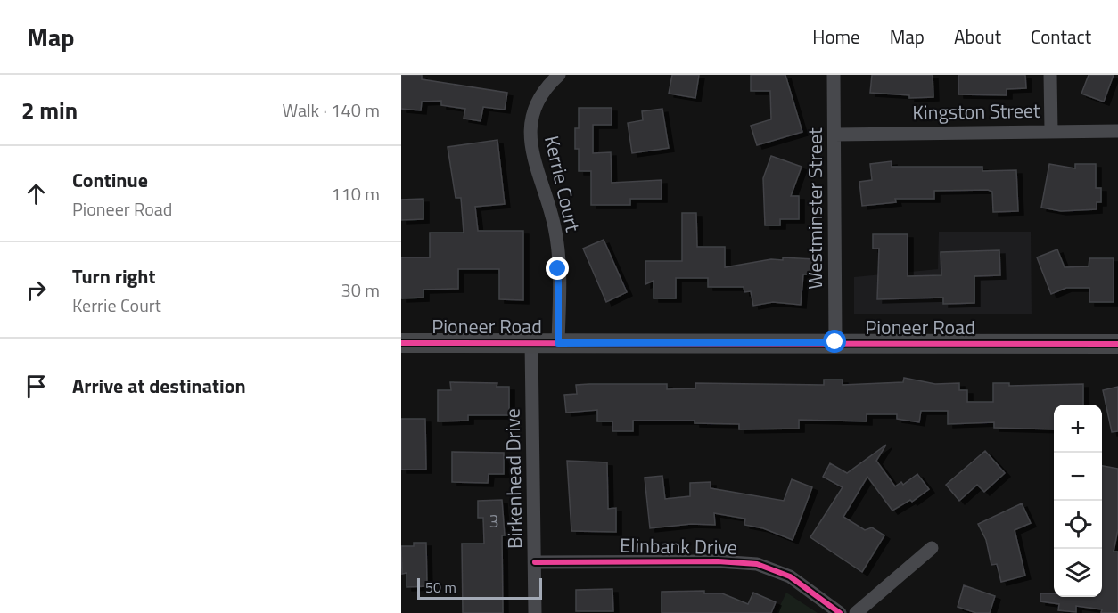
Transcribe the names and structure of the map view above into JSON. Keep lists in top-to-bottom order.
{
  "streets": {
    "main road": ["Pioneer Road"],
    "street": [
      "Kingston Street",
      "Kerrie Court",
      "Westminster Street",
      "Birkenhead Drive",
      "Elinbank Drive"
    ]
  },
  "crossings": [
    ["Kingston Street", "Westminster Street"],
    ["Kerrie Court", "Pioneer Road"],
    ["Westminster Street", "Pioneer Road"],
    ["Pioneer Road", "Birkenhead Drive"],
    ["Birkenhead Drive", "Elinbank Drive"]
  ],
  "house_numbers": ["3"],
  "scale_bar": "50 m",
  "page": {
    "header": "Map",
    "nav": [
      "Home",
      "Map",
      "About",
      "Contact"
    ],
    "heading": ["2 min", "Walk · 140 m"],
    "list": [
      ["Continue", "Pioneer Road", "110 m"],
      ["Turn right", "Kerrie Court", "30 m"],
      "Arrive at destination"
    ],
    "map_buttons": ["+", "−"],
    "scale": "50 m"
  }
}
